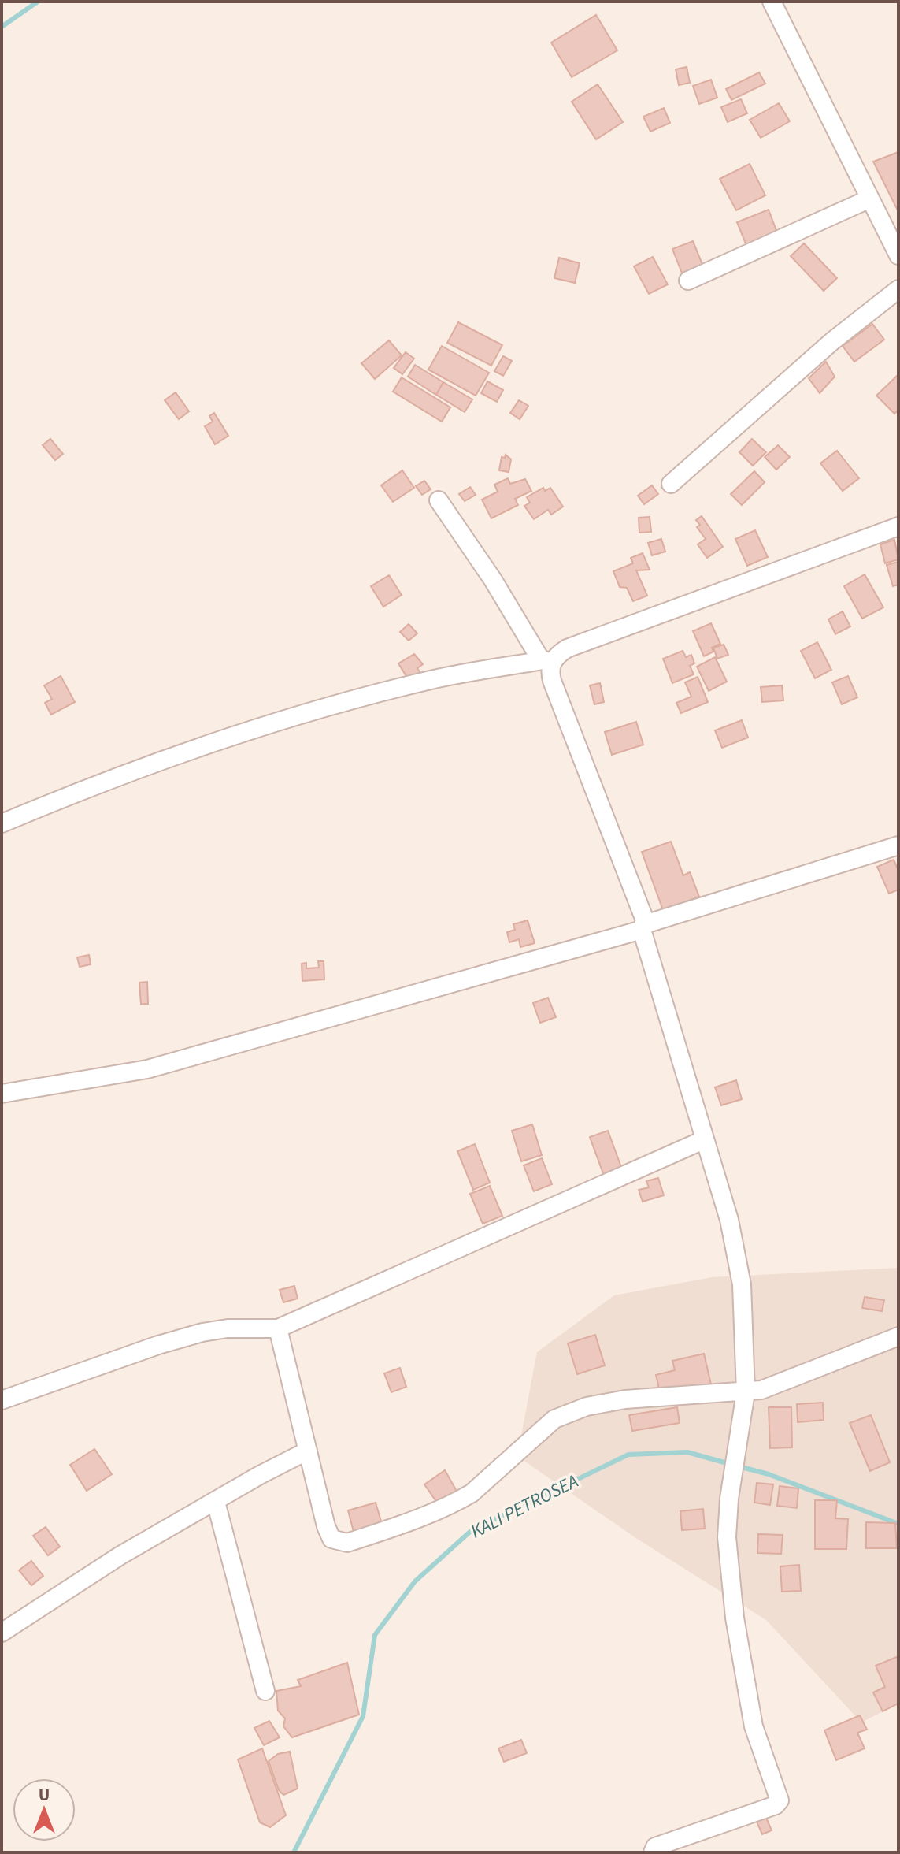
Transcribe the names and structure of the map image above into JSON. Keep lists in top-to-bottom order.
{
  "water": ["KALI PETROSEA"],
  "north": "top"
}
